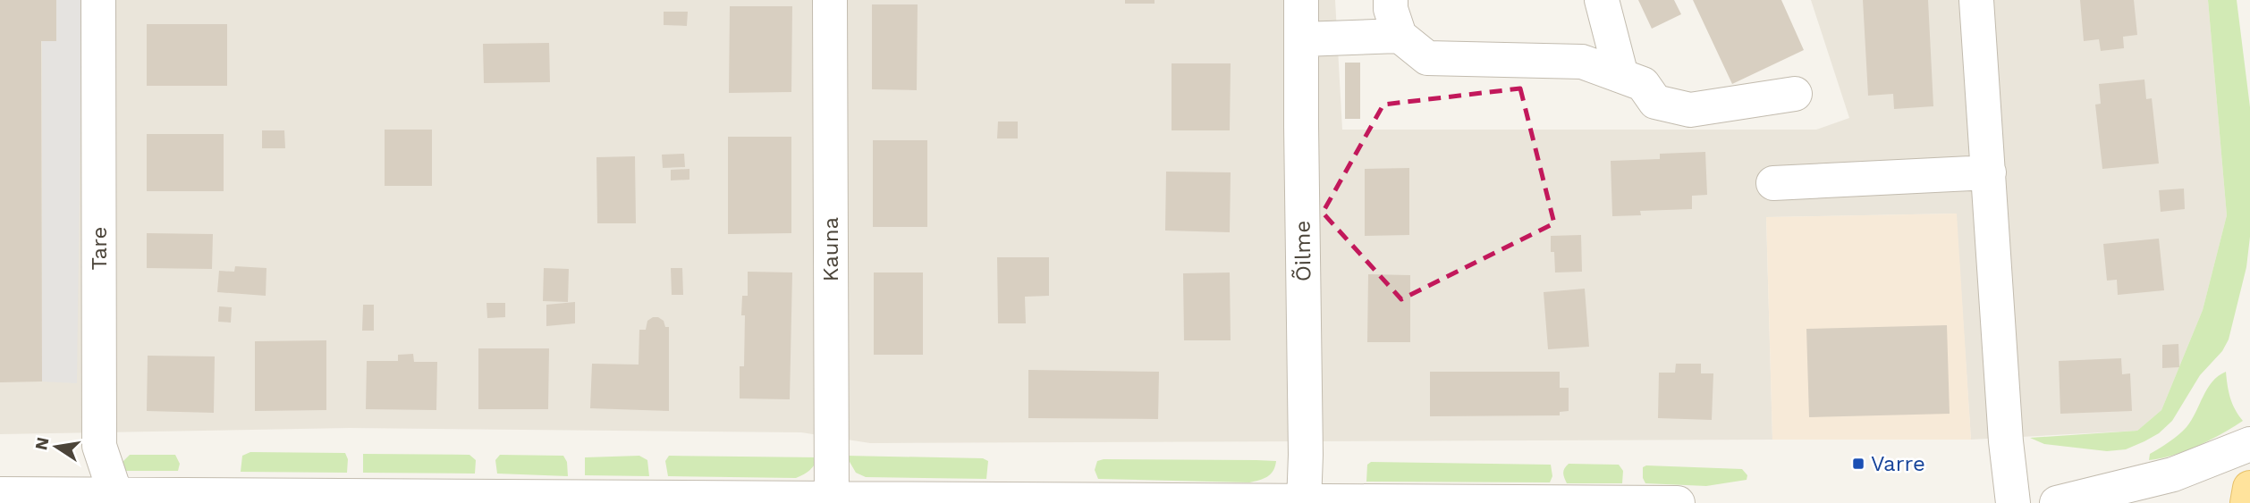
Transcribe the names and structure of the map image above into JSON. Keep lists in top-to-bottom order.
{
  "streets": {
    "street": ["Tare", "Kauna", "Õilme"]
  },
  "places": {
    "transit": ["Varre"]
  },
  "north": "left"
}
